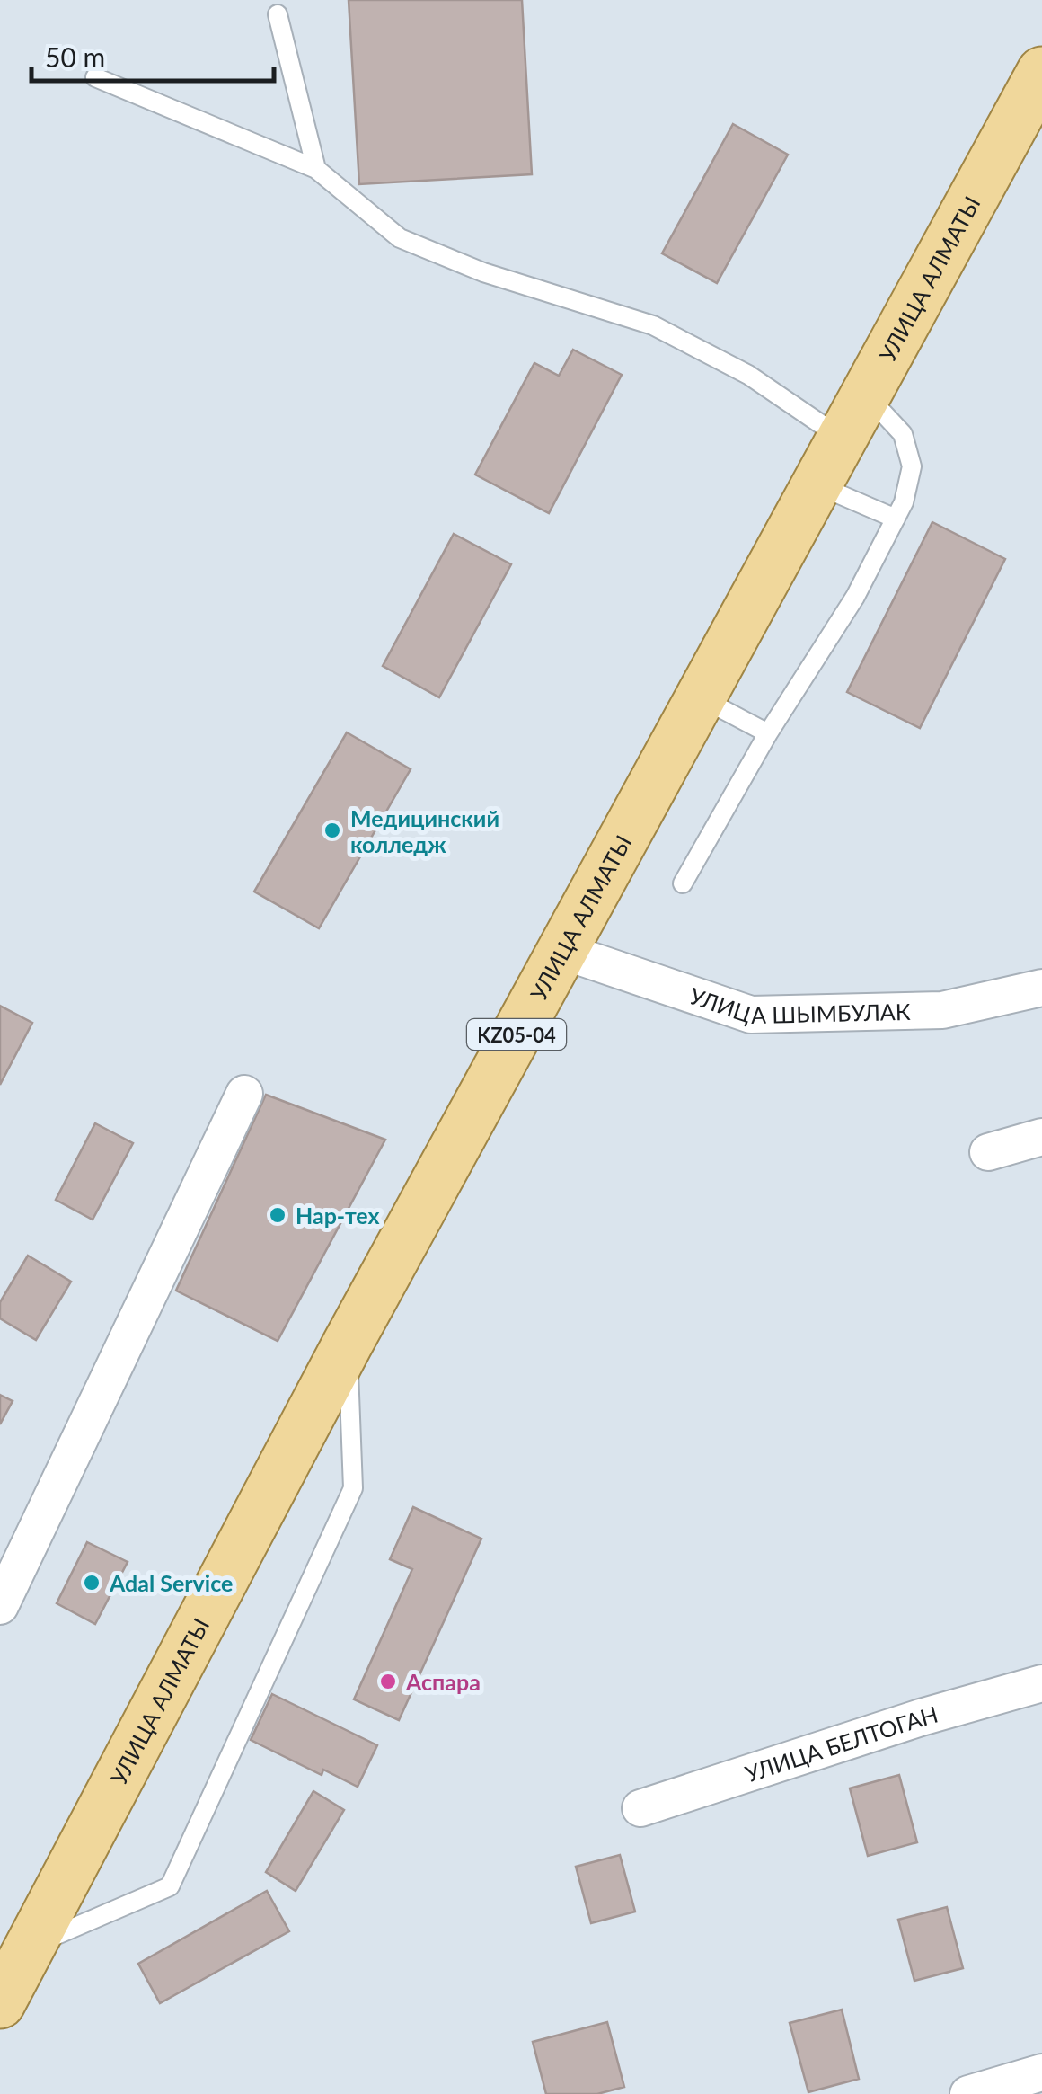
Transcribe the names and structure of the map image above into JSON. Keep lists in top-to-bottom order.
{
  "streets": {
    "main road": ["УЛИЦА АЛМАТЫ", "KZ05-04"],
    "street": ["УЛИЦА ШЫМБУЛАК", "УЛИЦА БЕЛТОГАН"]
  },
  "crossings": [
    ["УЛИЦА АЛМАТЫ", "УЛИЦА ШЫМБУЛАК"]
  ],
  "places": [
    "Медицинский колледж",
    "Нар-тех",
    "Adal Service",
    "Аспара"
  ],
  "scale_bar": "50 m"
}
